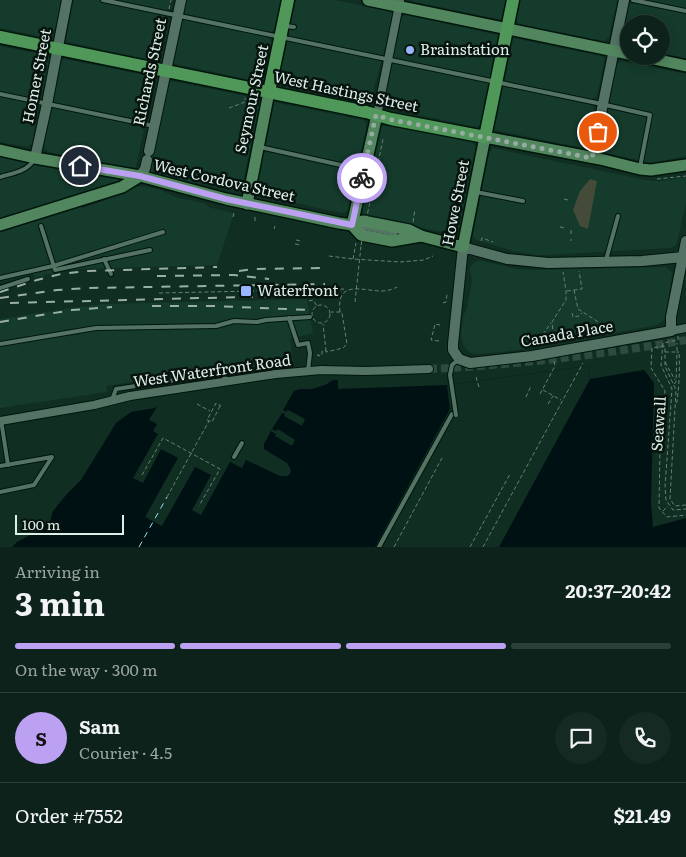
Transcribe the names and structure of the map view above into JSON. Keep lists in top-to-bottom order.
{
  "streets": {
    "main road": [
      "West Hastings Street",
      "Seymour Street",
      "West Cordova Street",
      "Howe Street"
    ],
    "street": [
      "Richards Street",
      "Homer Street",
      "Canada Place",
      "West Waterfront Road"
    ],
    "path": ["Seawall"]
  },
  "crossings": [
    ["Richards Street", "West Hastings Street"],
    ["Richards Street", "West Cordova Street"],
    ["Homer Street", "West Hastings Street"],
    ["Homer Street", "West Cordova Street"],
    ["West Hastings Street", "Seymour Street"],
    ["West Hastings Street", "Howe Street"],
    ["Seymour Street", "West Cordova Street"],
    ["West Cordova Street", "Howe Street"],
    ["Howe Street", "Canada Place"]
  ],
  "places": {
    "other": ["Brainstation"],
    "transit": ["Waterfront"]
  },
  "scale_bar": "100 m",
  "page": {
    "scale": "100 m",
    "heading": ["3 min", "Arriving in", "20:37–20:42"],
    "panel": [
      "Sam",
      "Courier · 4.5",
      "Order #7552",
      "$21.49"
    ],
    "bar": "On the way · 300 m",
    "round": "S"
  }
}
